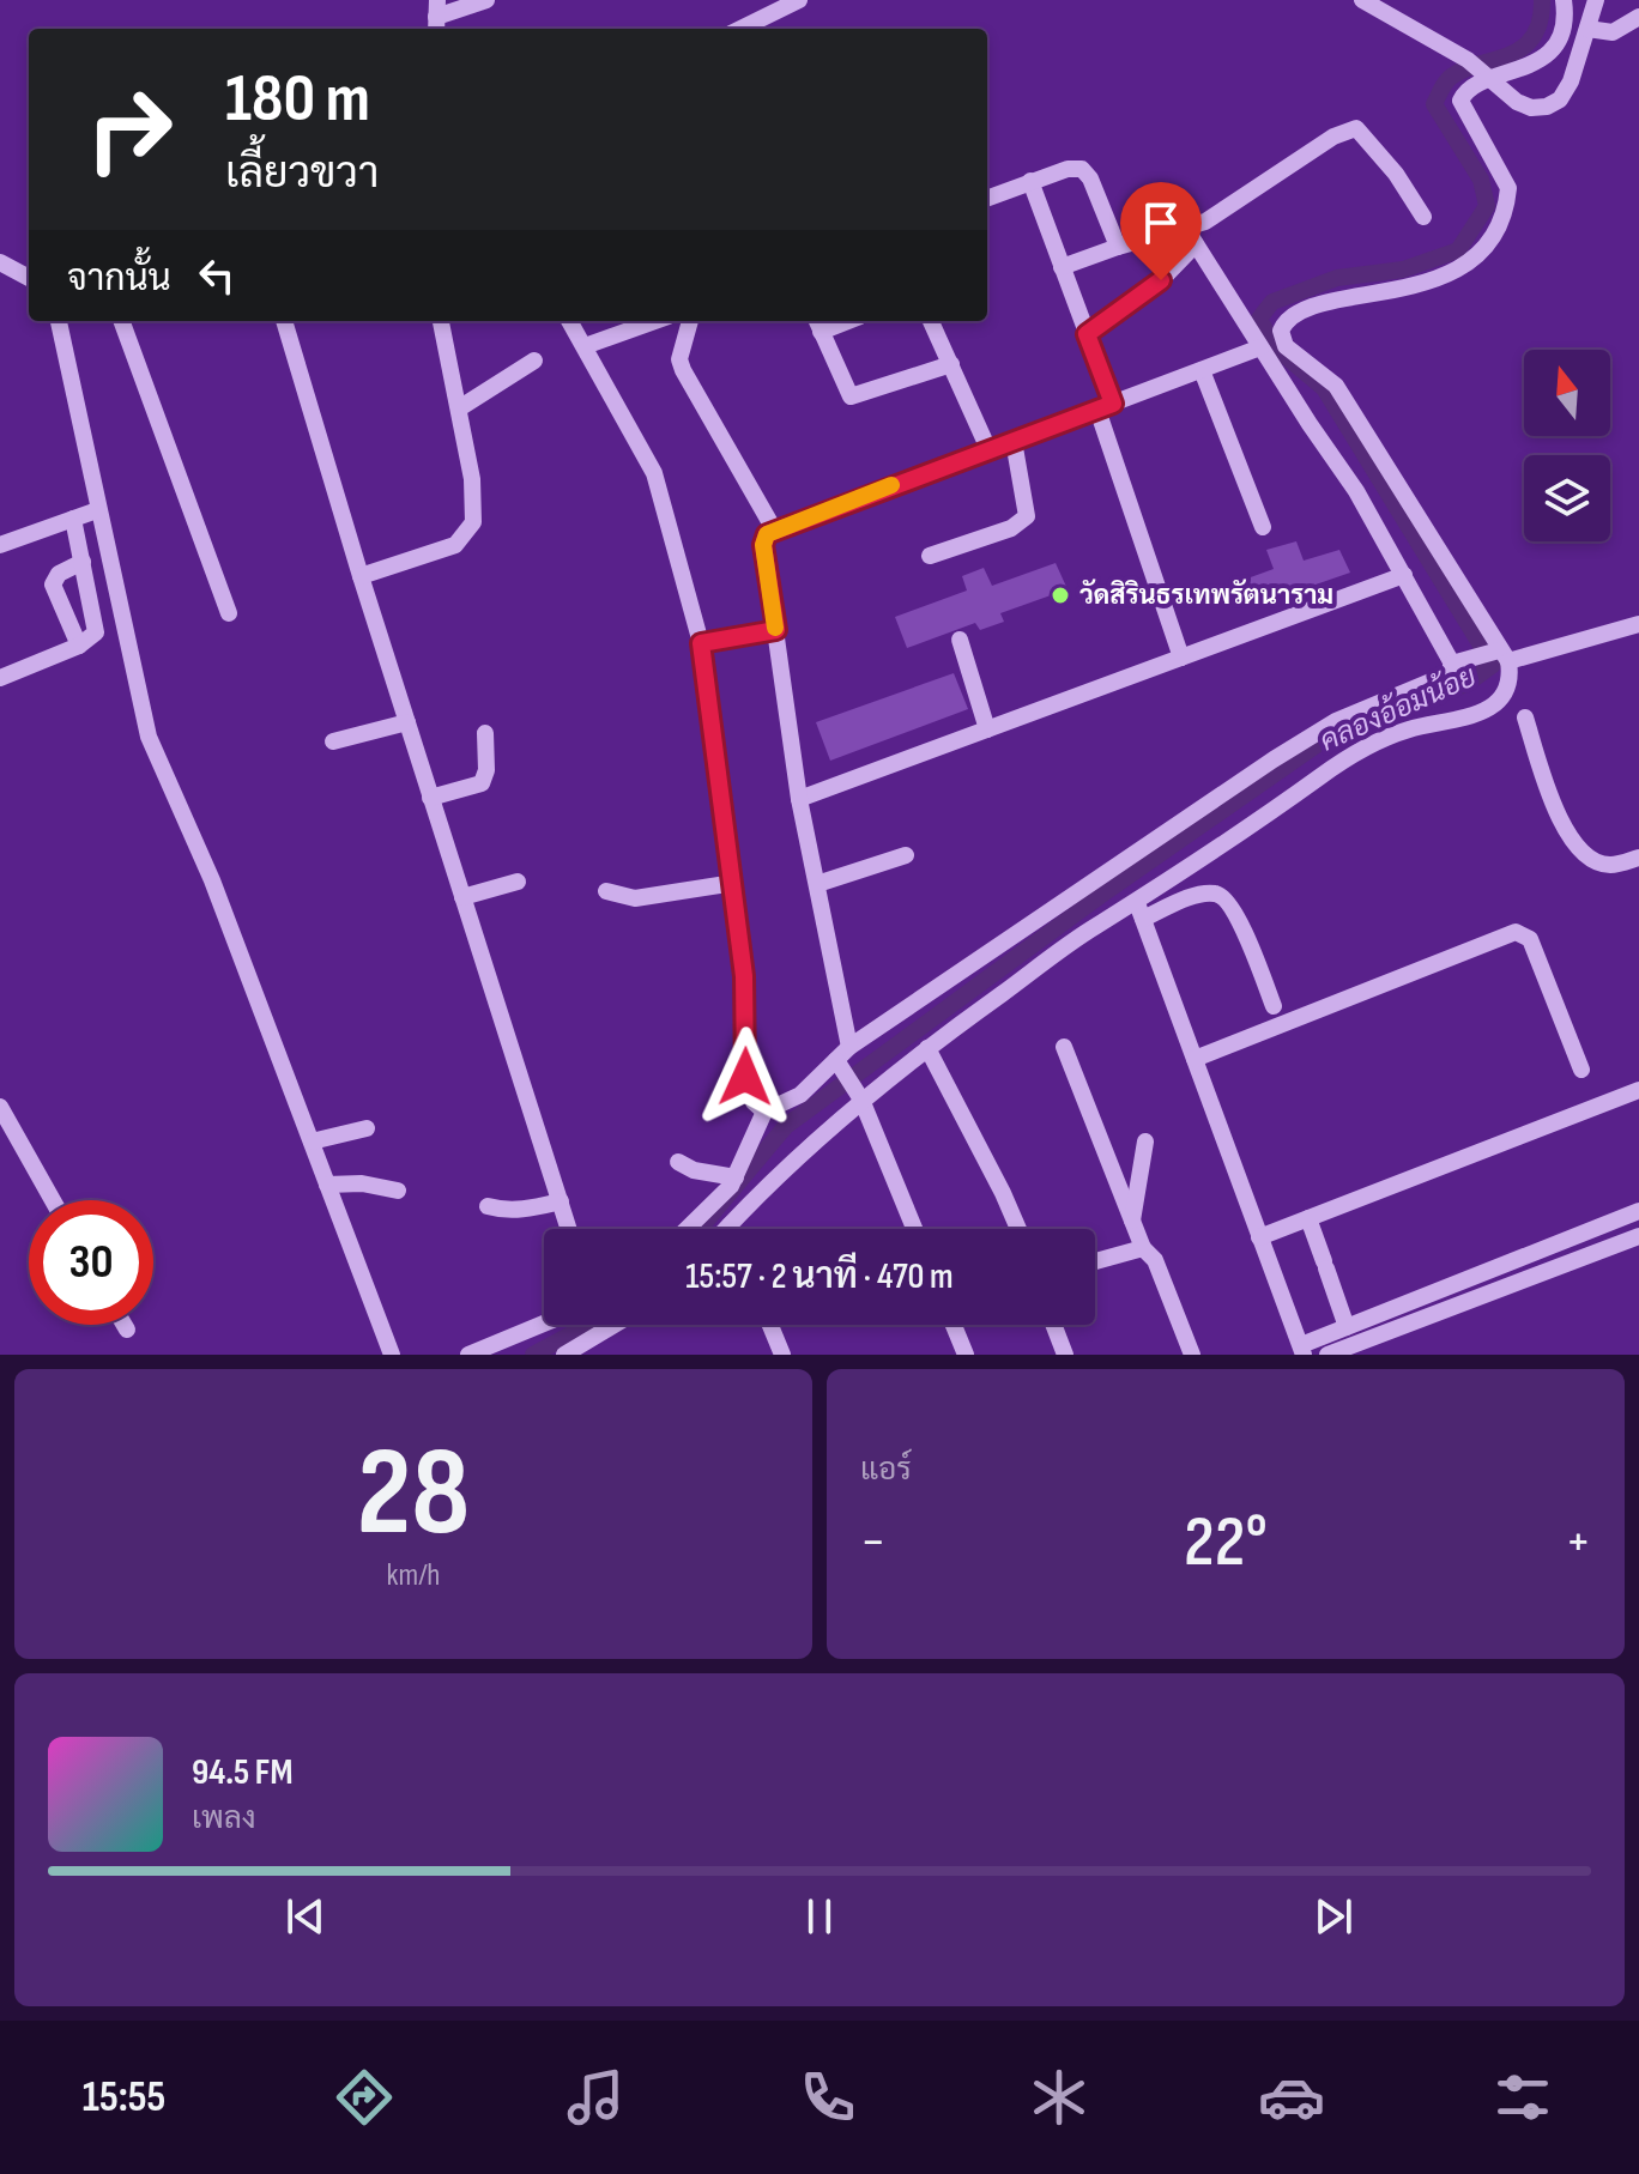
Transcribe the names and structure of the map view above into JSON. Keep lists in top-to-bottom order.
{
  "water": ["คลองอ้อมน้อย"],
  "places": ["วัดสิรินธรเทพรัตนาราม"],
  "north": "top",
  "page": {
    "turn": ["180 m", "เลี้ยวขวา"],
    "then": "จากนั้น",
    "limit": "30",
    "trip": "15:57 · 2 นาที · 470 m",
    "tile": [
      ["28", "km/h"],
      "แอร์"
    ],
    "heat": ["−", "22°", "+"],
    "song": ["94.5 FM", "เพลง"],
    "tabs": "15:55"
  }
}
